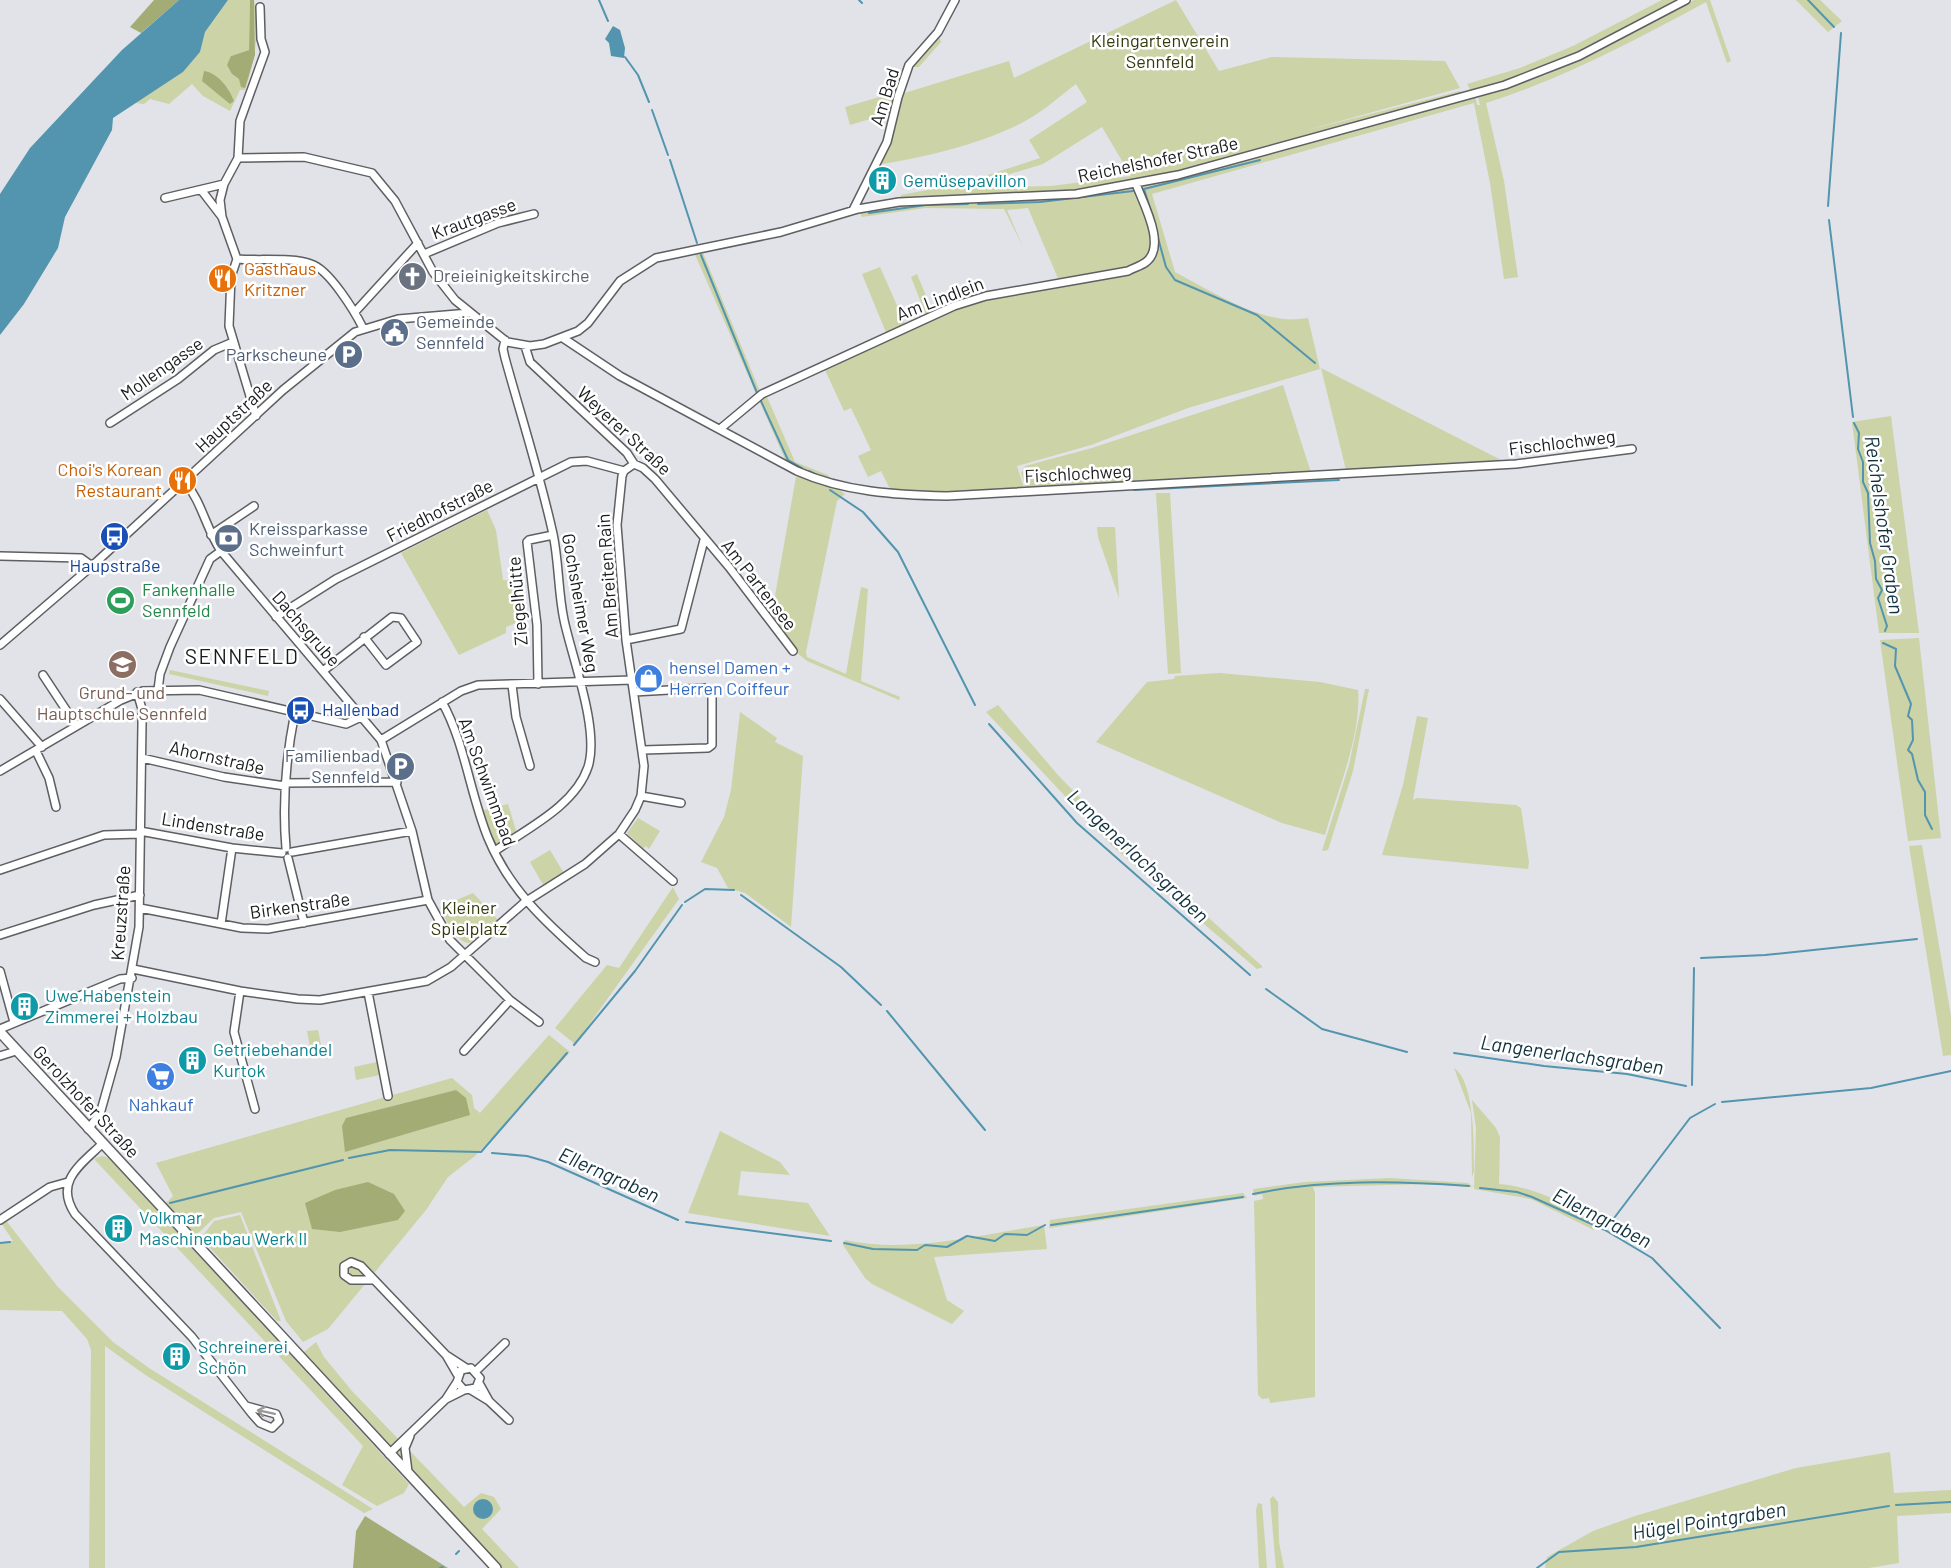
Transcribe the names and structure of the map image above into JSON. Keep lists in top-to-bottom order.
{
  "streets": {
    "main road": ["Gerolzhofer Straße"],
    "street": [
      "Am Bad",
      "Reichelshofer Straße",
      "Krautgasse",
      "Am Lindlein",
      "Mollengasse",
      "Hauptstraße",
      "Weyerer Straße",
      "Fischlochweg",
      "Friedhofstraße",
      "Am Breiten Rain",
      "Am Partensee",
      "Ziegelhütte",
      "Gochsheimer Weg",
      "Dachsgrube",
      "Ahornstraße",
      "Am Schwimmbad",
      "Lindenstraße",
      "Birkenstraße",
      "Kreuzstraße"
    ]
  },
  "crossings": [
    ["Am Bad", "Reichelshofer Straße"],
    ["Reichelshofer Straße", "Am Lindlein"],
    ["Reichelshofer Straße", "Weyerer Straße"],
    ["Reichelshofer Straße", "Fischlochweg"],
    ["Reichelshofer Straße", "Gochsheimer Weg"],
    ["Am Lindlein", "Fischlochweg"],
    ["Hauptstraße", "Dachsgrube"],
    ["Weyerer Straße", "Am Partensee"],
    ["Friedhofstraße", "Am Breiten Rain"],
    ["Friedhofstraße", "Gochsheimer Weg"],
    ["Friedhofstraße", "Dachsgrube"],
    ["Am Breiten Rain", "Am Partensee"],
    ["Am Breiten Rain", "Am Schwimmbad"],
    ["Am Breiten Rain", "Kreuzstraße"],
    ["Ziegelhütte", "Gochsheimer Weg"],
    ["Gochsheimer Weg", "Am Schwimmbad"],
    ["Ahornstraße", "Kreuzstraße"],
    ["Lindenstraße", "Kreuzstraße"],
    ["Birkenstraße", "Kreuzstraße"],
    ["Kreuzstraße", "Gerolzhofer Straße"]
  ],
  "districts": ["SENNFELD"],
  "water": [
    "Reichelshofer Graben",
    "Langenerlachsgraben",
    "Ellerngraben",
    "Hügel Pointgraben"
  ],
  "parks": ["Kleingartenverein Sennfeld", "Kleiner Spielplatz"],
  "places": {
    "building": [
      "Gemüsepavillon",
      "Uwe Habenstein Zimmerei + Holzbau",
      "Getriebehandel Kurtok",
      "Volkmar Maschinenbau Werk II",
      "Schreinerei Schön"
    ],
    "church": ["Dreieinigkeitskirche"],
    "restaurant": ["Gasthaus Kritzner", "Choi's Korean Restaurant"],
    "public building": ["Gemeinde Sennfeld"],
    "parking": ["Parkscheune", "Familienbad Sennfeld"],
    "bus stop": ["Haupstraße", "Hallenbad"],
    "bank": ["Kreissparkasse Schweinfurt"],
    "sports": ["Fankenhalle Sennfeld"],
    "school or university": ["Grund- und Hauptschule Sennfeld"],
    "shop": ["hensel Damen + Herren Coiffeur"],
    "supermarket": ["Nahkauf"]
  }
}
